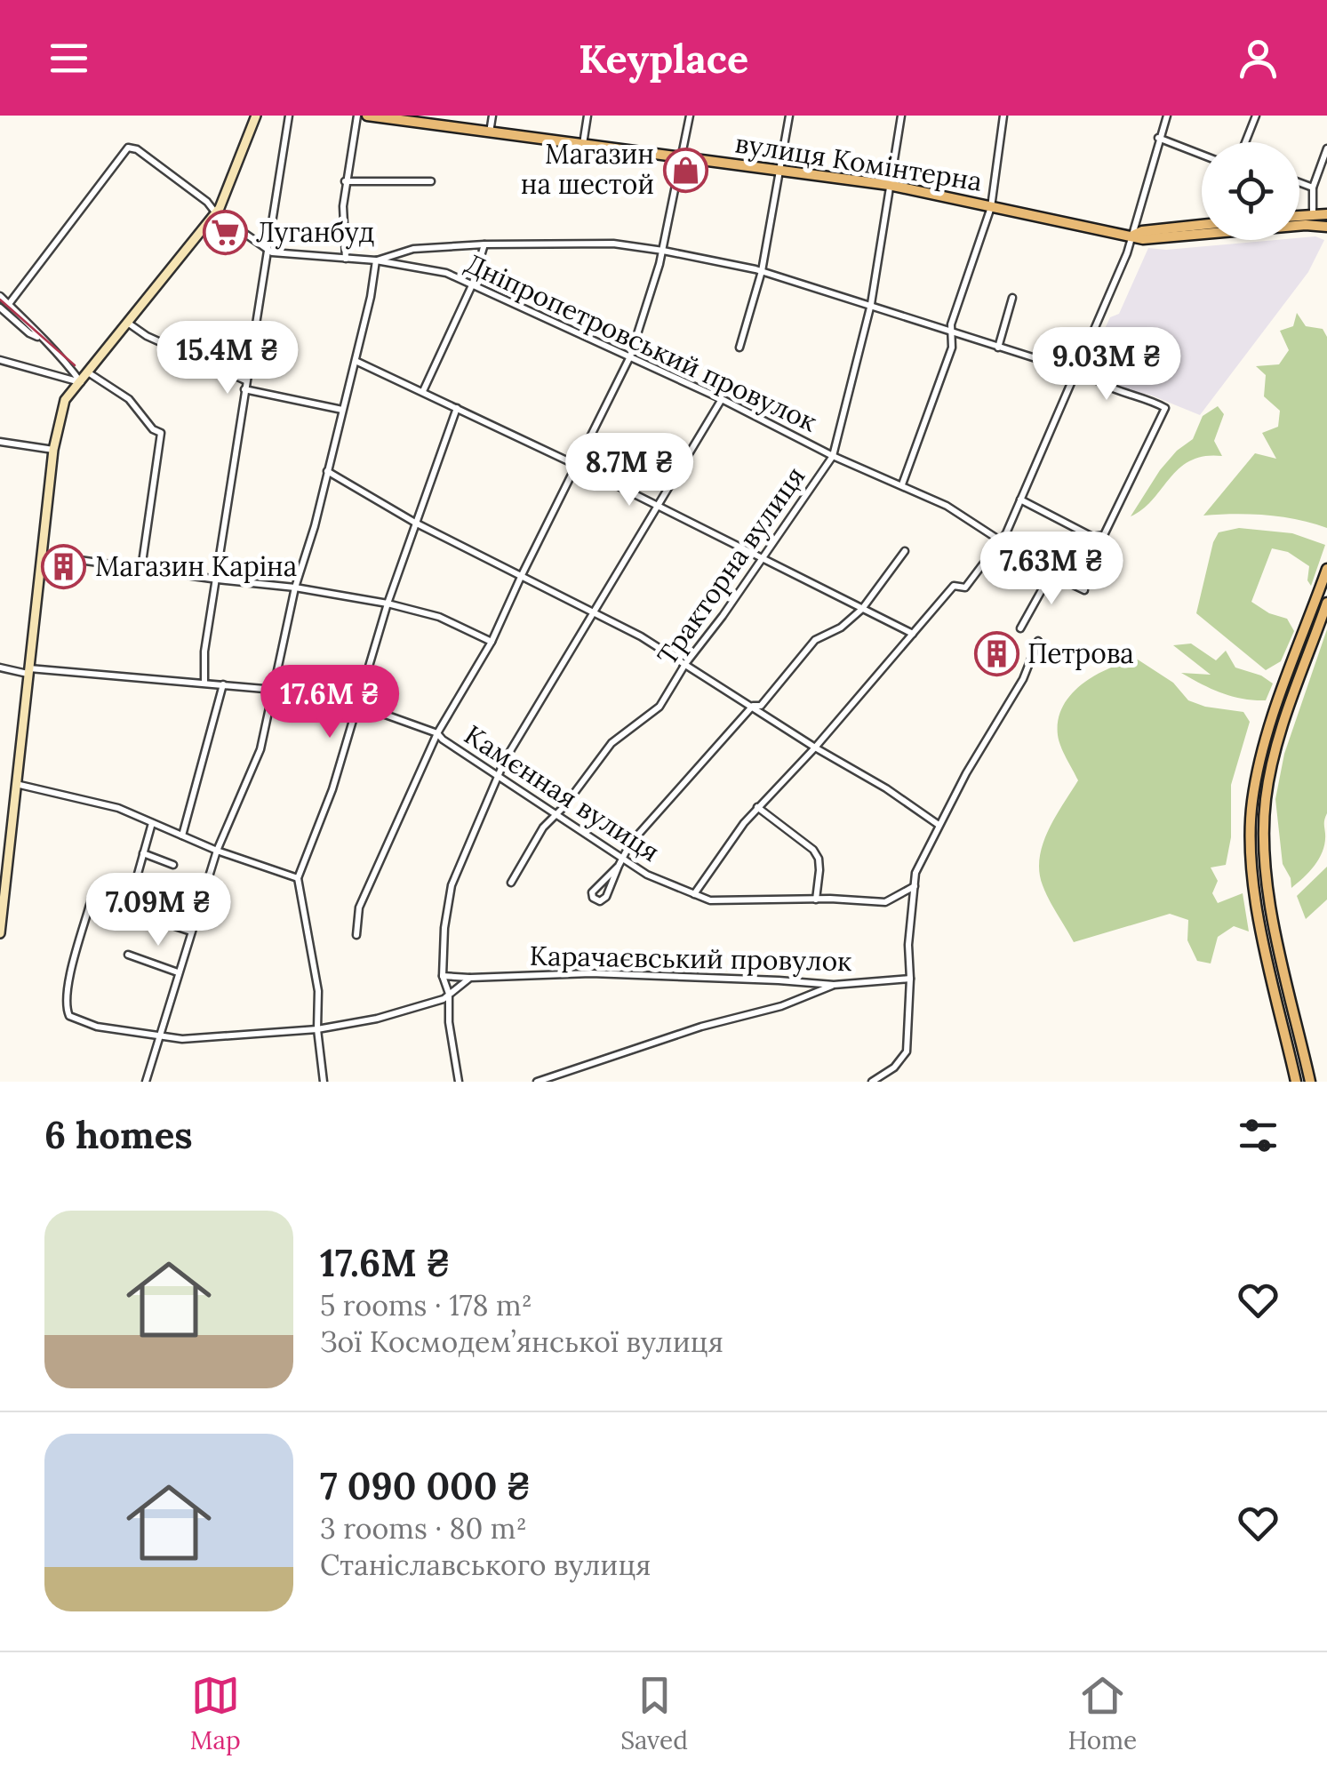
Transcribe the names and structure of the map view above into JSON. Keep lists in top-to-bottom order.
{
  "streets": {
    "main road": ["вулиця Комінтерна"],
    "street": [
      "Дніпропетровський провулок",
      "Тракторна вулиця",
      "Камєнная вулиця",
      "Карачаєвський провулок"
    ]
  },
  "crossings": [
    ["вулиця Комінтерна", "Тракторна вулиця"],
    ["Дніпропетровський провулок", "Тракторна вулиця"],
    ["Тракторна вулиця", "Камєнная вулиця"]
  ],
  "places": {
    "shop": ["Магазин на шестой"],
    "supermarket": ["Луганбуд"],
    "building": ["Магазин Каріна", "Петрова"]
  },
  "page": {
    "header": "Keyplace",
    "price": [
      "15.4M ₴",
      "9.03M ₴",
      "8.7M ₴",
      "7.63M ₴",
      "17.6M ₴",
      "7.09M ₴"
    ],
    "heading": "6 homes",
    "list": [
      {
        "name": "17.6M ₴",
        "note": "5 rooms · 178 m² · Зої Космодем’янської вулиця"
      },
      {
        "name": "7 090 000 ₴",
        "note": "3 rooms · 80 m² · Станіславського вулиця"
      }
    ],
    "tabs": ["Map", "Saved", "Home"]
  }
}
